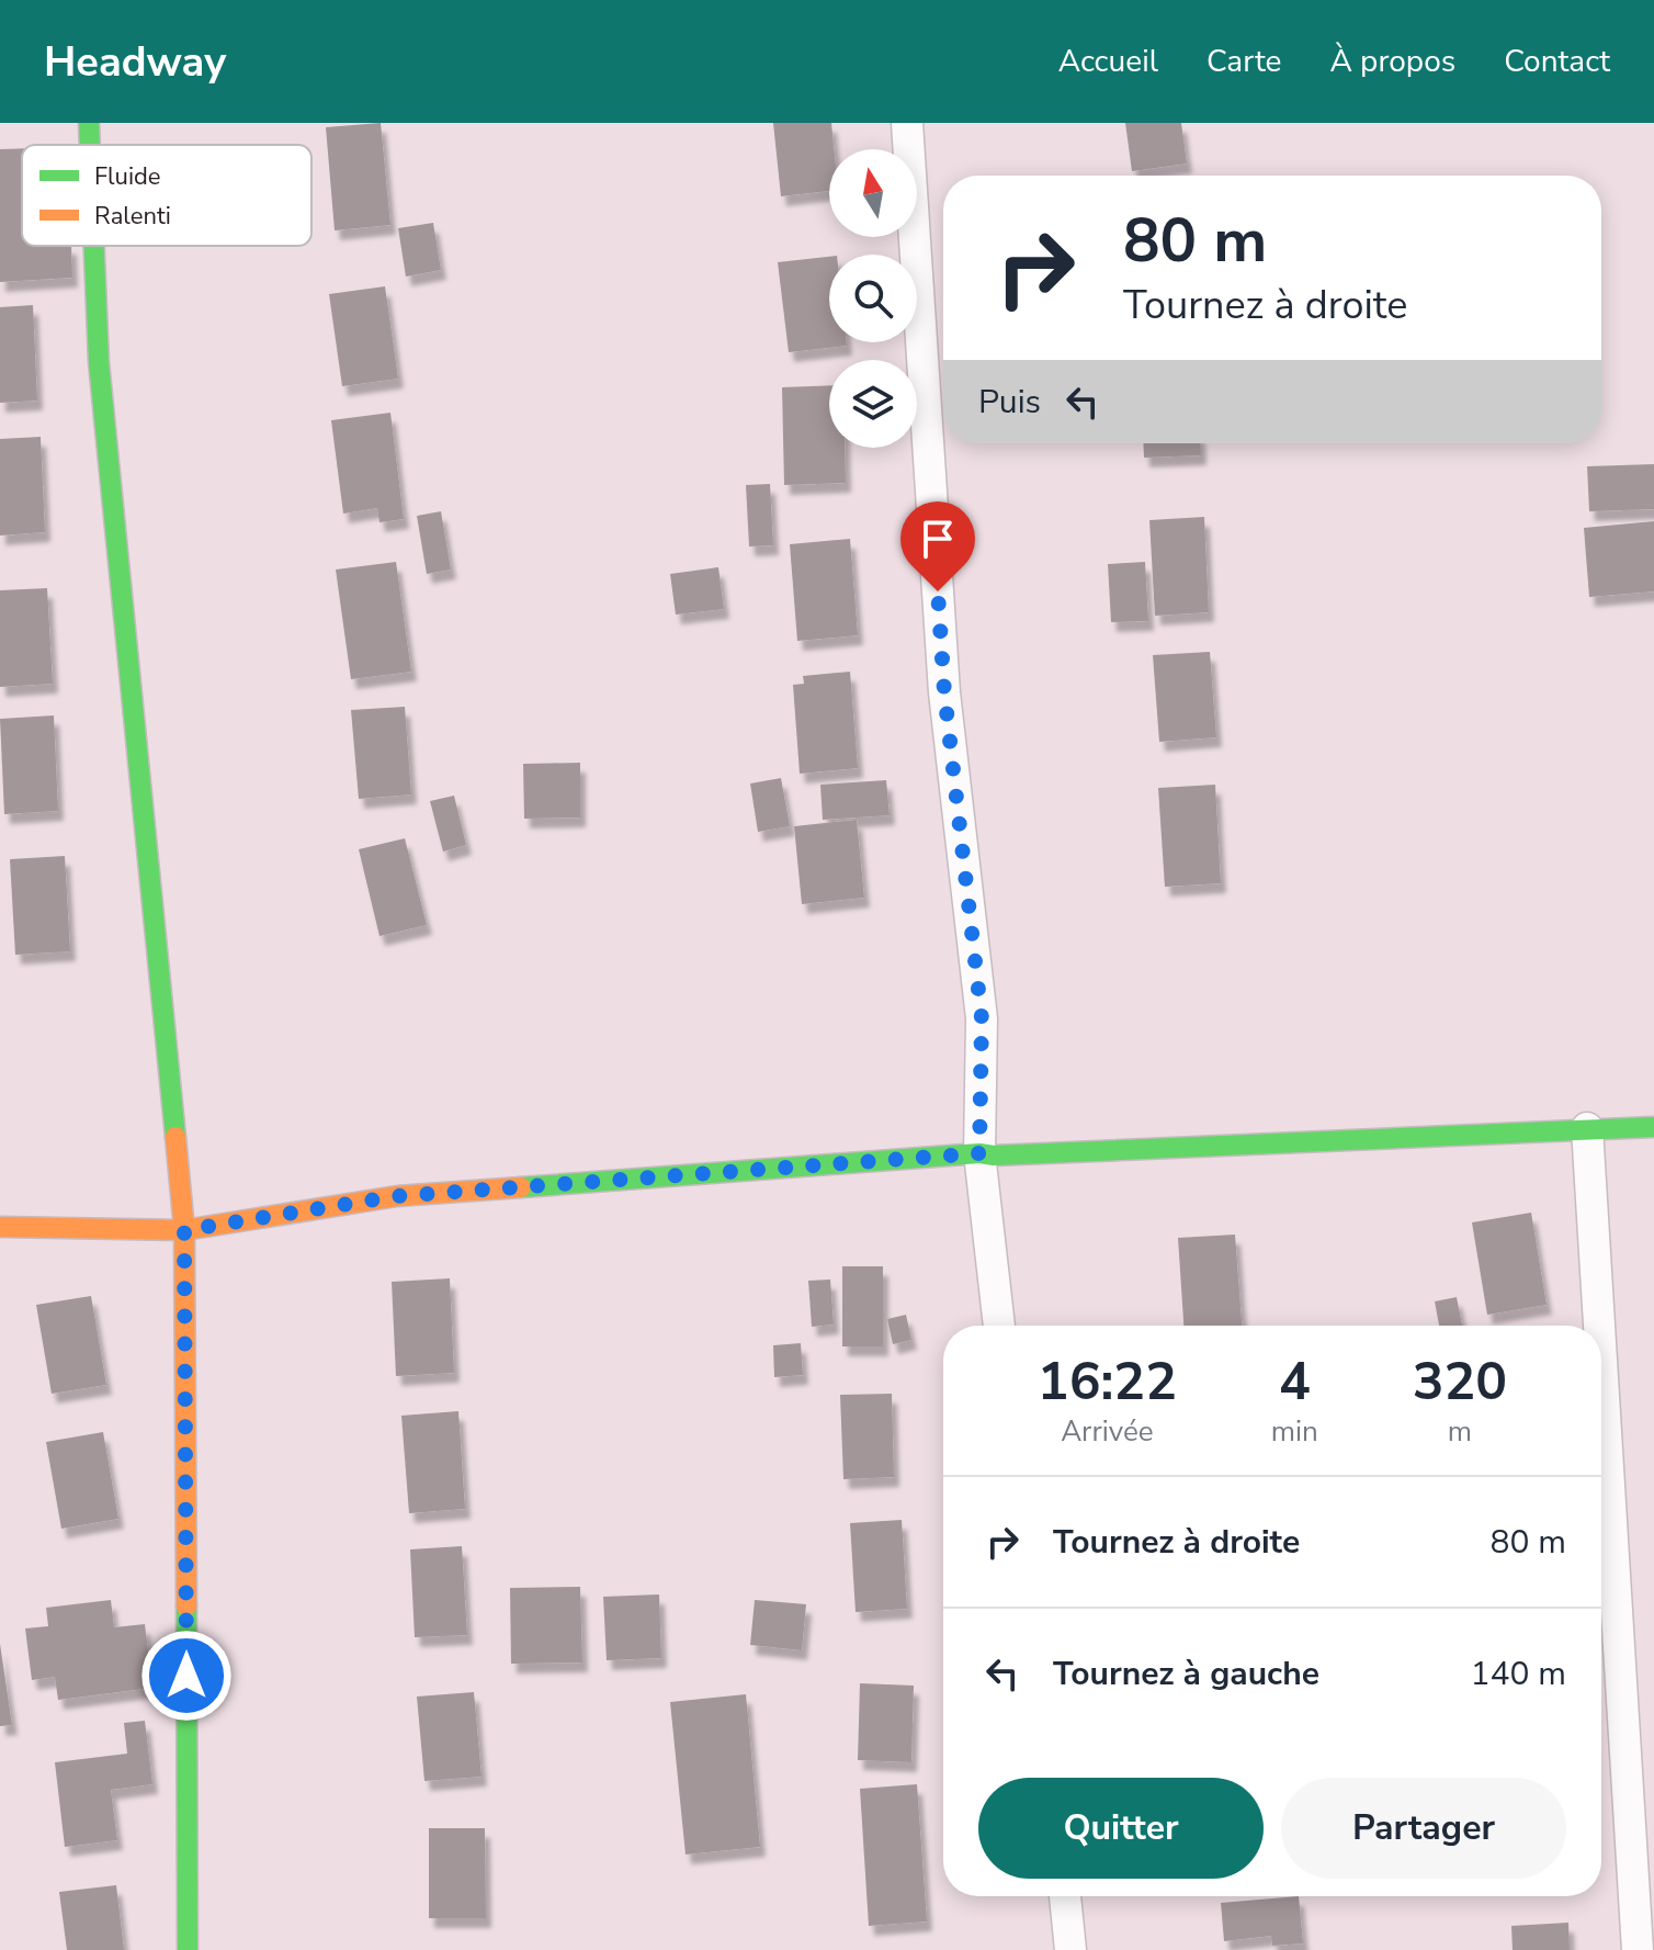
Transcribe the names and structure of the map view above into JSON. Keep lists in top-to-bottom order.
{
  "legend": ["Fluide", "Ralenti"],
  "north": "top",
  "page": {
    "header": "Headway",
    "nav": [
      "Accueil",
      "Carte",
      "À propos",
      "Contact"
    ],
    "turn": ["80 m", "Tournez à droite"],
    "then": "Puis",
    "eta": [
      "16:22",
      "Arrivée",
      "4",
      "min",
      "320",
      "m"
    ],
    "list": [
      {
        "name": "Tournez à droite",
        "value": "80 m"
      },
      {
        "name": "Tournez à gauche",
        "value": "140 m"
      }
    ],
    "buttons": ["Quitter", "Partager"]
  }
}
